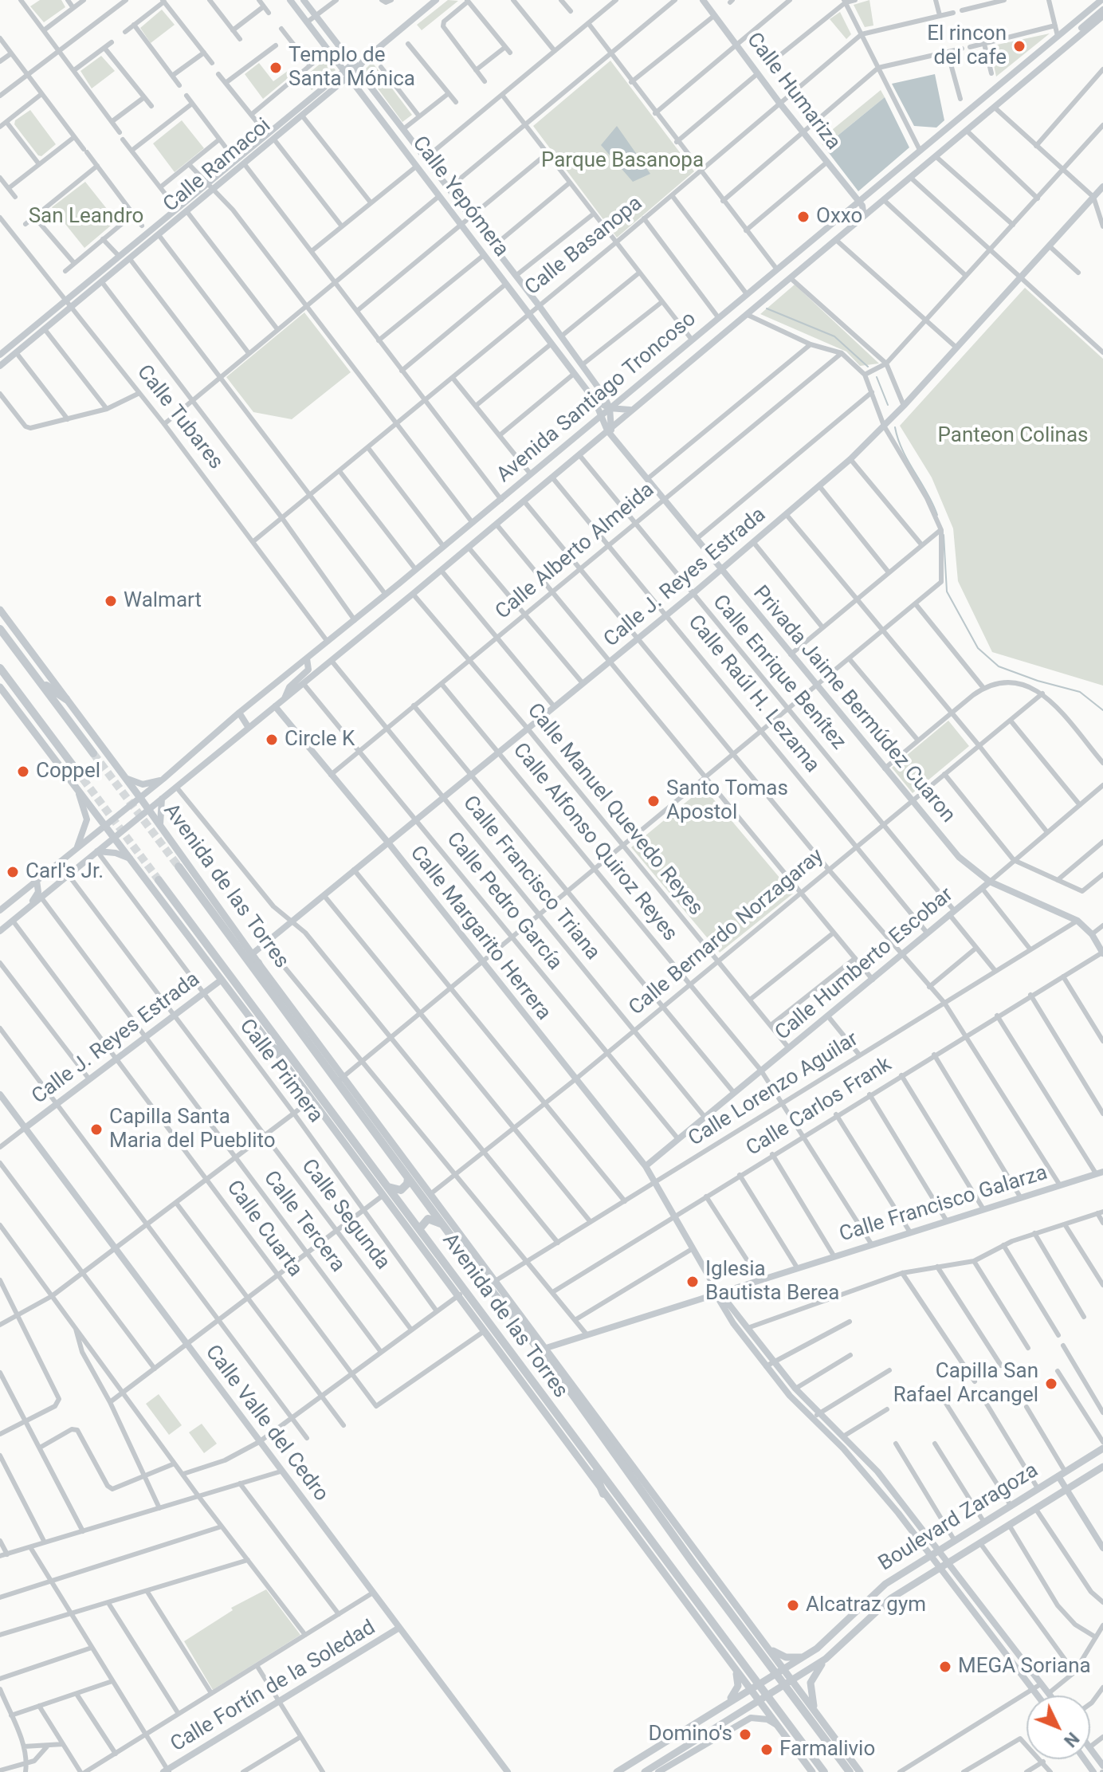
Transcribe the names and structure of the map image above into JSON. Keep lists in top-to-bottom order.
{
  "streets": {
    "highway": ["Avenida de las Torres"],
    "main road": ["Boulevard Zaragoza"],
    "street": [
      "Calle Humariza",
      "Calle Ramacoi",
      "Calle Yepómera",
      "Calle Basanopa",
      "Avenida Santiago Troncoso",
      "Calle Tubares",
      "Calle Alberto Almeida",
      "Calle J. Reyes Estrada",
      "Calle Enrique Benítez",
      "Calle Raúl H. Lezama",
      "Privada Jaime Bermúdez Cuaron",
      "Calle Manuel Quevedo Reyes",
      "Calle Alfonso Quiroz Reyes",
      "Calle Francisco Triana",
      "Calle Pedro García",
      "Calle Bernardo Norzagaray",
      "Calle Margarito Herrera",
      "Calle Humberto Escobar",
      "Calle Primera",
      "Calle Lorenzo Aguilar",
      "Calle Carlos Frank",
      "Calle Francisco Galarza",
      "Calle Segunda",
      "Calle Tercera",
      "Calle Cuarta",
      "Calle Valle del Cedro",
      "Calle Fortín de la Soledad"
    ]
  },
  "crossings": [
    ["Calle Humariza", "Calle Basanopa"],
    ["Calle Humariza", "Avenida Santiago Troncoso"],
    ["Calle Ramacoi", "Calle Yepómera"],
    ["Calle Ramacoi", "Calle Tubares"],
    ["Calle Yepómera", "Calle Basanopa"],
    ["Calle Yepómera", "Avenida Santiago Troncoso"],
    ["Calle Yepómera", "Privada Jaime Bermúdez Cuaron"],
    ["Calle Basanopa", "Calle Tubares"],
    ["Avenida Santiago Troncoso", "Calle Tubares"],
    ["Avenida Santiago Troncoso", "Calle Enrique Benítez"],
    ["Avenida Santiago Troncoso", "Calle Raúl H. Lezama"],
    ["Avenida Santiago Troncoso", "Privada Jaime Bermúdez Cuaron"],
    ["Avenida Santiago Troncoso", "Calle Manuel Quevedo Reyes"],
    ["Avenida Santiago Troncoso", "Calle Francisco Triana"],
    ["Avenida Santiago Troncoso", "Avenida de las Torres"],
    ["Avenida Santiago Troncoso", "Calle Pedro García"],
    ["Avenida Santiago Troncoso", "Calle Margarito Herrera"],
    ["Avenida Santiago Troncoso", "Calle Primera"],
    ["Avenida Santiago Troncoso", "Calle Segunda"],
    ["Avenida Santiago Troncoso", "Calle Tercera"],
    ["Avenida Santiago Troncoso", "Calle Cuarta"],
    ["Calle Alberto Almeida", "Calle Enrique Benítez"],
    ["Calle Alberto Almeida", "Calle Raúl H. Lezama"],
    ["Calle Alberto Almeida", "Privada Jaime Bermúdez Cuaron"],
    ["Calle Alberto Almeida", "Calle Manuel Quevedo Reyes"],
    ["Calle Alberto Almeida", "Calle Alfonso Quiroz Reyes"],
    ["Calle Alberto Almeida", "Calle Francisco Triana"],
    ["Calle Alberto Almeida", "Calle Pedro García"],
    ["Calle Alberto Almeida", "Calle Margarito Herrera"],
    ["Calle J. Reyes Estrada", "Calle Enrique Benítez"],
    ["Calle J. Reyes Estrada", "Calle Raúl H. Lezama"],
    ["Calle J. Reyes Estrada", "Privada Jaime Bermúdez Cuaron"],
    ["Calle J. Reyes Estrada", "Calle Manuel Quevedo Reyes"],
    ["Calle J. Reyes Estrada", "Calle Alfonso Quiroz Reyes"],
    ["Calle J. Reyes Estrada", "Calle Francisco Triana"],
    ["Calle J. Reyes Estrada", "Avenida de las Torres"],
    ["Calle J. Reyes Estrada", "Calle Pedro García"],
    ["Calle J. Reyes Estrada", "Calle Margarito Herrera"],
    ["Calle J. Reyes Estrada", "Calle Primera"],
    ["Calle J. Reyes Estrada", "Calle Segunda"],
    ["Calle J. Reyes Estrada", "Calle Tercera"],
    ["Calle J. Reyes Estrada", "Calle Cuarta"],
    ["Calle J. Reyes Estrada", "Calle Valle del Cedro"],
    ["Calle Enrique Benítez", "Calle Bernardo Norzagaray"],
    ["Calle Enrique Benítez", "Calle Humberto Escobar"],
    ["Calle Enrique Benítez", "Calle Lorenzo Aguilar"],
    ["Calle Raúl H. Lezama", "Calle Bernardo Norzagaray"],
    ["Calle Raúl H. Lezama", "Calle Humberto Escobar"],
    ["Privada Jaime Bermúdez Cuaron", "Calle Bernardo Norzagaray"],
    ["Privada Jaime Bermúdez Cuaron", "Calle Humberto Escobar"],
    ["Privada Jaime Bermúdez Cuaron", "Calle Lorenzo Aguilar"],
    ["Privada Jaime Bermúdez Cuaron", "Calle Carlos Frank"],
    ["Calle Manuel Quevedo Reyes", "Calle Bernardo Norzagaray"],
    ["Calle Manuel Quevedo Reyes", "Calle Humberto Escobar"],
    ["Calle Alfonso Quiroz Reyes", "Calle Bernardo Norzagaray"],
    ["Calle Alfonso Quiroz Reyes", "Calle Humberto Escobar"],
    ["Calle Alfonso Quiroz Reyes", "Calle Lorenzo Aguilar"],
    ["Calle Alfonso Quiroz Reyes", "Calle Carlos Frank"],
    ["Calle Alfonso Quiroz Reyes", "Calle Francisco Galarza"],
    ["Calle Francisco Triana", "Calle Bernardo Norzagaray"],
    ["Calle Francisco Triana", "Calle Humberto Escobar"],
    ["Avenida de las Torres", "Calle Bernardo Norzagaray"],
    ["Avenida de las Torres", "Calle Lorenzo Aguilar"],
    ["Avenida de las Torres", "Calle Francisco Galarza"],
    ["Avenida de las Torres", "Calle Cuarta"],
    ["Avenida de las Torres", "Boulevard Zaragoza"],
    ["Calle Pedro García", "Calle Bernardo Norzagaray"],
    ["Calle Pedro García", "Calle Humberto Escobar"],
    ["Calle Bernardo Norzagaray", "Calle Margarito Herrera"],
    ["Calle Margarito Herrera", "Calle Humberto Escobar"],
    ["Calle Margarito Herrera", "Calle Lorenzo Aguilar"],
    ["Calle Margarito Herrera", "Calle Carlos Frank"],
    ["Calle Valle del Cedro", "Calle Fortín de la Soledad"]
  ],
  "parks": ["Parque Basanopa", "San Leandro", "Panteon Colinas"],
  "places": [
    "El rincon del cafe",
    "Templo de Santa Mónica",
    "Oxxo",
    "Walmart",
    "Circle K",
    "Coppel",
    "Santo Tomas Apostol",
    "Carl's Jr.",
    "Capilla Santa Maria del Pueblito",
    "Iglesia Bautista Berea",
    "Capilla San Rafael Arcangel",
    "Alcatraz gym",
    "MEGA Soriana",
    "Domino's",
    "Farmalivio"
  ],
  "north": "bottom right"
}
